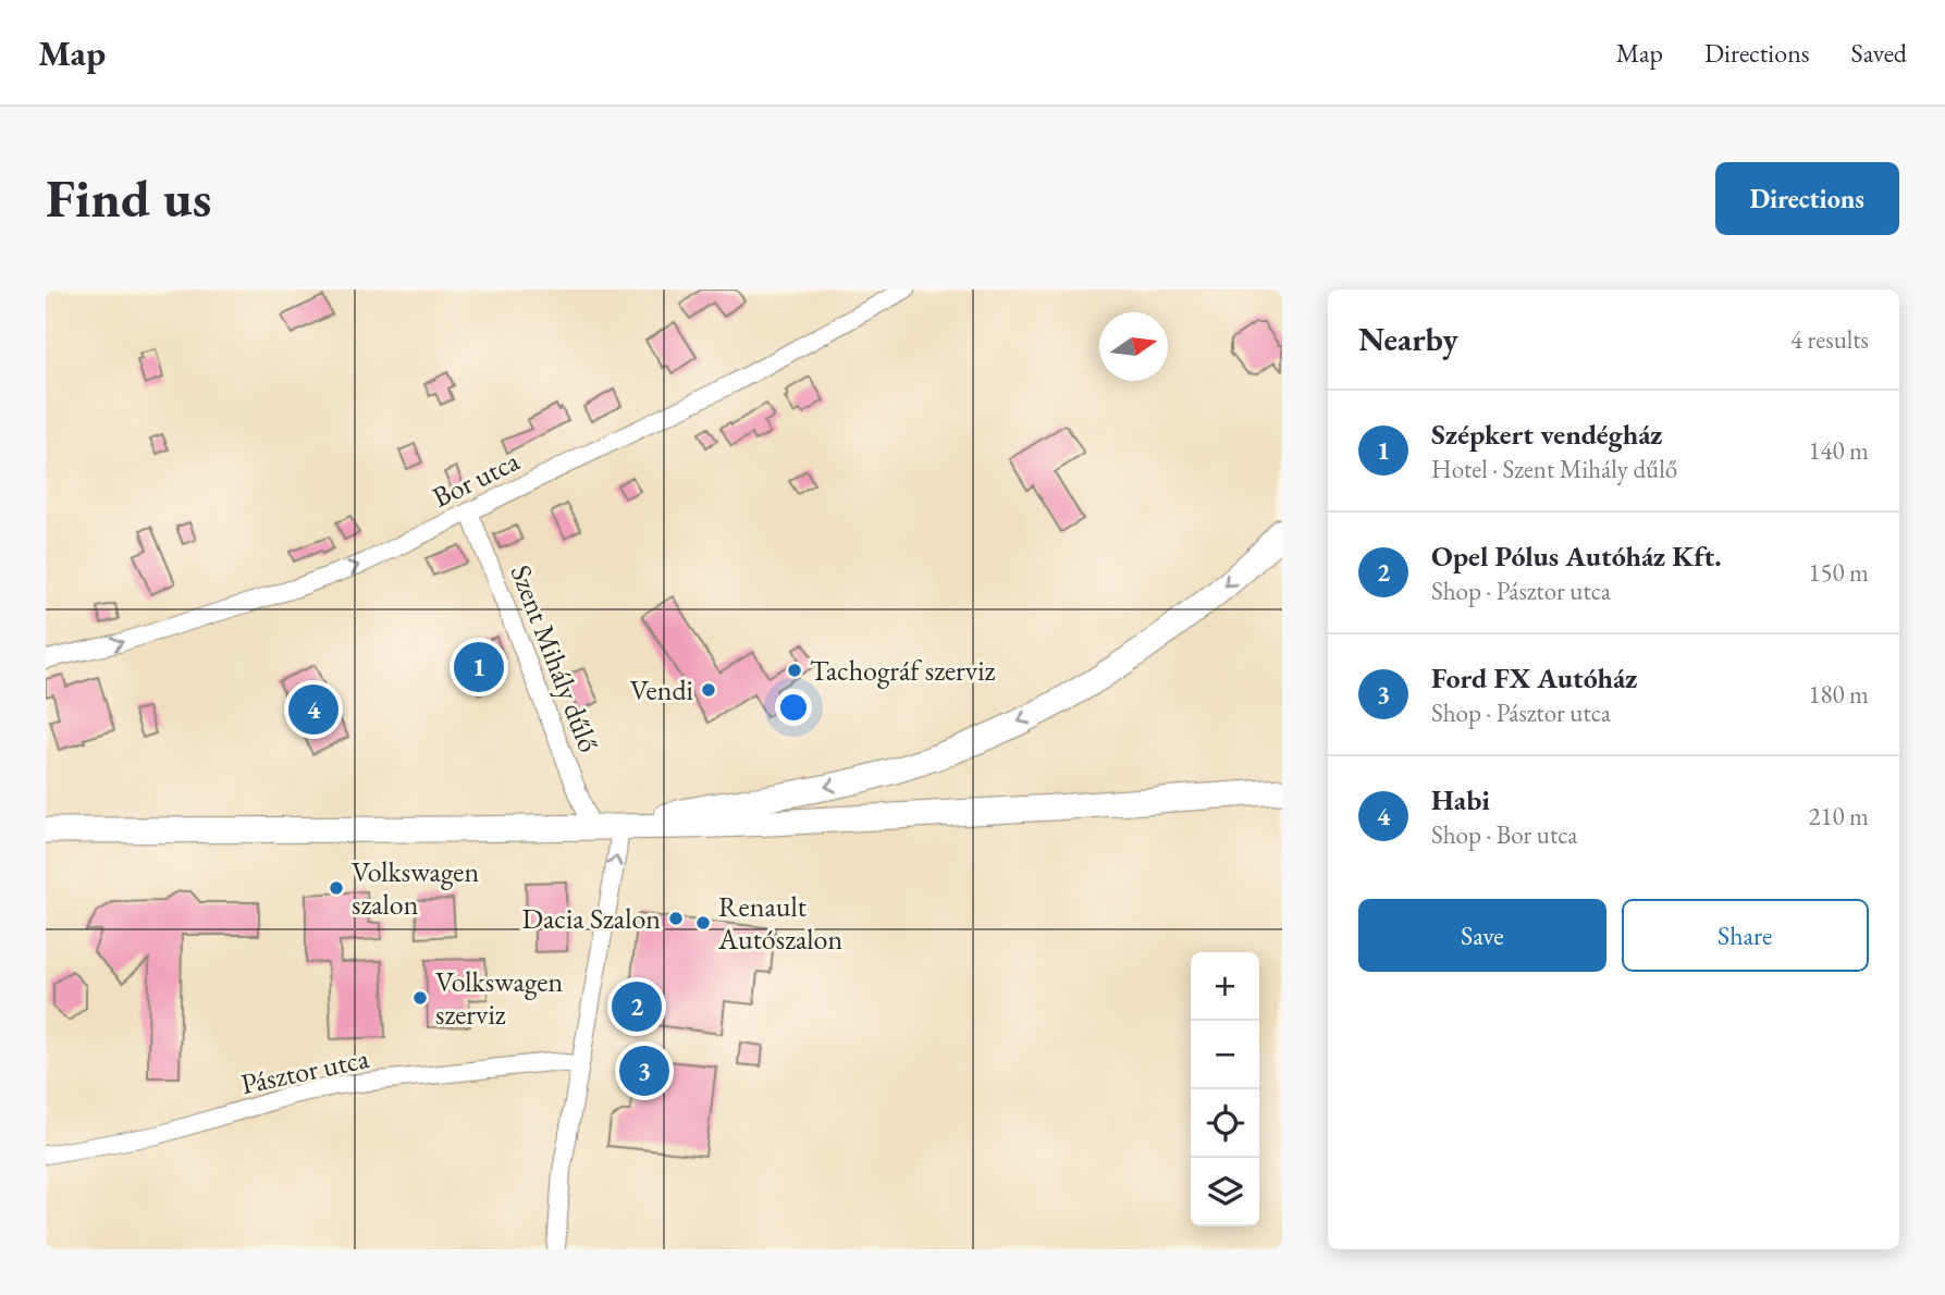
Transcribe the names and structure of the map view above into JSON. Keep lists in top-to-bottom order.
{
  "streets": {
    "street": ["Bor utca", "Szent Mihály dűlő", "Pásztor utca"]
  },
  "crossings": [
    ["Bor utca", "Szent Mihály dűlő"]
  ],
  "one_way": ["Bor utca"],
  "places": [
    "Tachográf szerviz",
    "Vendi",
    "Volkswagen szalon",
    "Dacia Szalon",
    "Renault Autószalon",
    "Volkswagen szerviz"
  ],
  "north": "right",
  "page": {
    "header": "Map",
    "nav": ["Map", "Directions", "Saved"],
    "buttons": [
      "Directions",
      ["Save", "Share"]
    ],
    "title": "Find us",
    "heading": ["Nearby", "4 results"],
    "list": [
      {
        "mark": "1",
        "name": "Szépkert vendégház",
        "note": "Hotel · Szent Mihály dűlő",
        "value": "140 m"
      },
      {
        "mark": "2",
        "name": "Opel Pólus Autóház Kft.",
        "note": "Shop · Pásztor utca",
        "value": "150 m"
      },
      {
        "mark": "3",
        "name": "Ford FX Autóház",
        "note": "Shop · Pásztor utca",
        "value": "180 m"
      },
      {
        "mark": "4",
        "name": "Habi",
        "note": "Shop · Bor utca",
        "value": "210 m"
      }
    ],
    "pins": [
      "1",
      "4",
      "2",
      "3"
    ],
    "map_buttons": ["+", "−"]
  }
}
